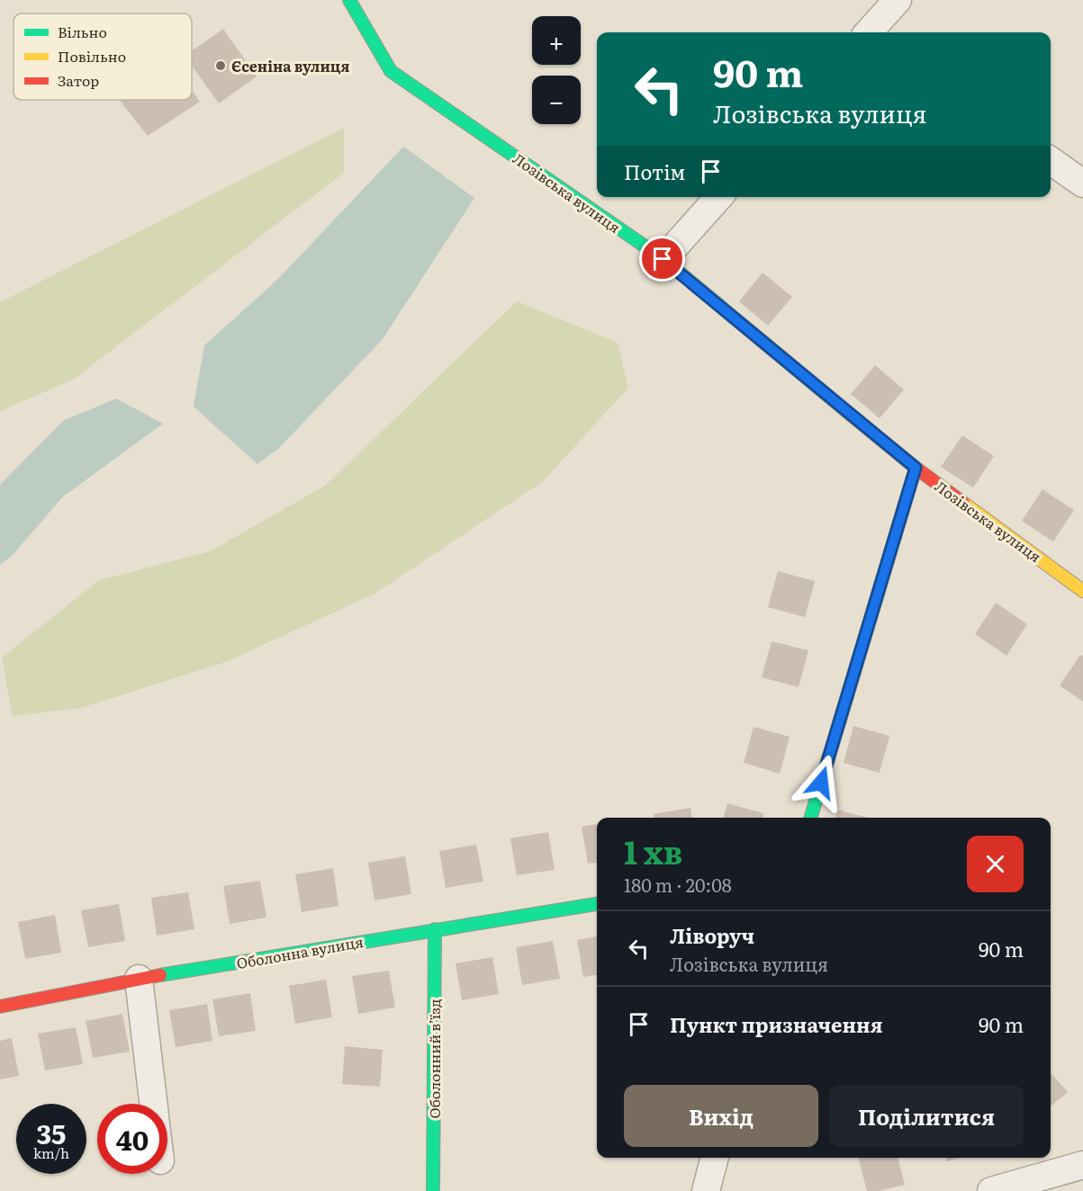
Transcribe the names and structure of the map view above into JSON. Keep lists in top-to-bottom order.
{
  "streets": {
    "street": ["Лозівська вулиця", "Оболонна вулиця", "Оболонний в’їзд"]
  },
  "crossings": [
    ["Оболонна вулиця", "Оболонний в’їзд"]
  ],
  "places": ["Єсеніна вулиця"],
  "legend": ["Вільно", "Повільно", "Затор"],
  "page": {
    "map_buttons": ["+", "−"],
    "turn": ["90 m", "Лозівська вулиця"],
    "then": "Потім",
    "heading": ["1 хв", "180 m · 20:08"],
    "list": [
      {
        "name": "Ліворуч",
        "note": "Лозівська вулиця",
        "value": "90 m"
      },
      {
        "name": "Пункт призначення",
        "value": "90 m"
      }
    ],
    "buttons": ["Вихід", "Поділитися"],
    "speed": "35 km/h",
    "limit": "40"
  }
}
